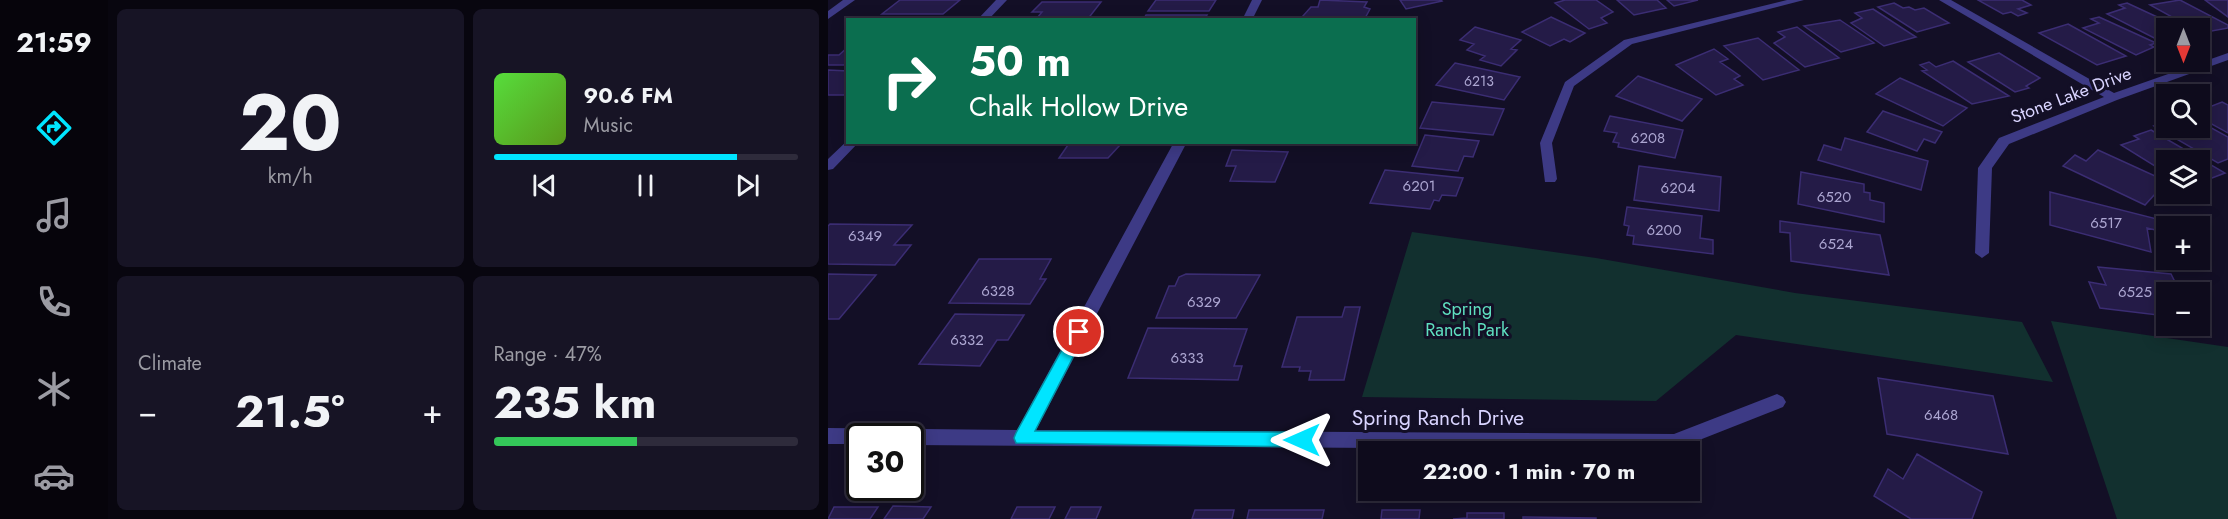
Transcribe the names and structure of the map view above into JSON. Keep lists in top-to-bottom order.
{
  "streets": {
    "street": ["Stone Lake Drive", "Spring Ranch Drive"]
  },
  "parks": ["Spring Ranch Park"],
  "house_numbers": [
    "6213",
    "6208",
    "6201",
    "6204",
    "6520",
    "6517",
    "6200",
    "6349",
    "6524",
    "6328",
    "6525",
    "6329",
    "6332",
    "6333",
    "6468"
  ],
  "north": "bottom",
  "page": {
    "tabs": "21:59",
    "tile": [
      ["20", "km/h"],
      "Climate",
      ["Range · 47%", "235 km"]
    ],
    "map_buttons": ["+", "−"],
    "turn": ["50 m", "Chalk Hollow Drive"],
    "song": ["90.6 FM", "Music"],
    "heat": ["−", "21.5°", "+"],
    "limit": "30",
    "trip": "22:00 · 1 min · 70 m"
  }
}
